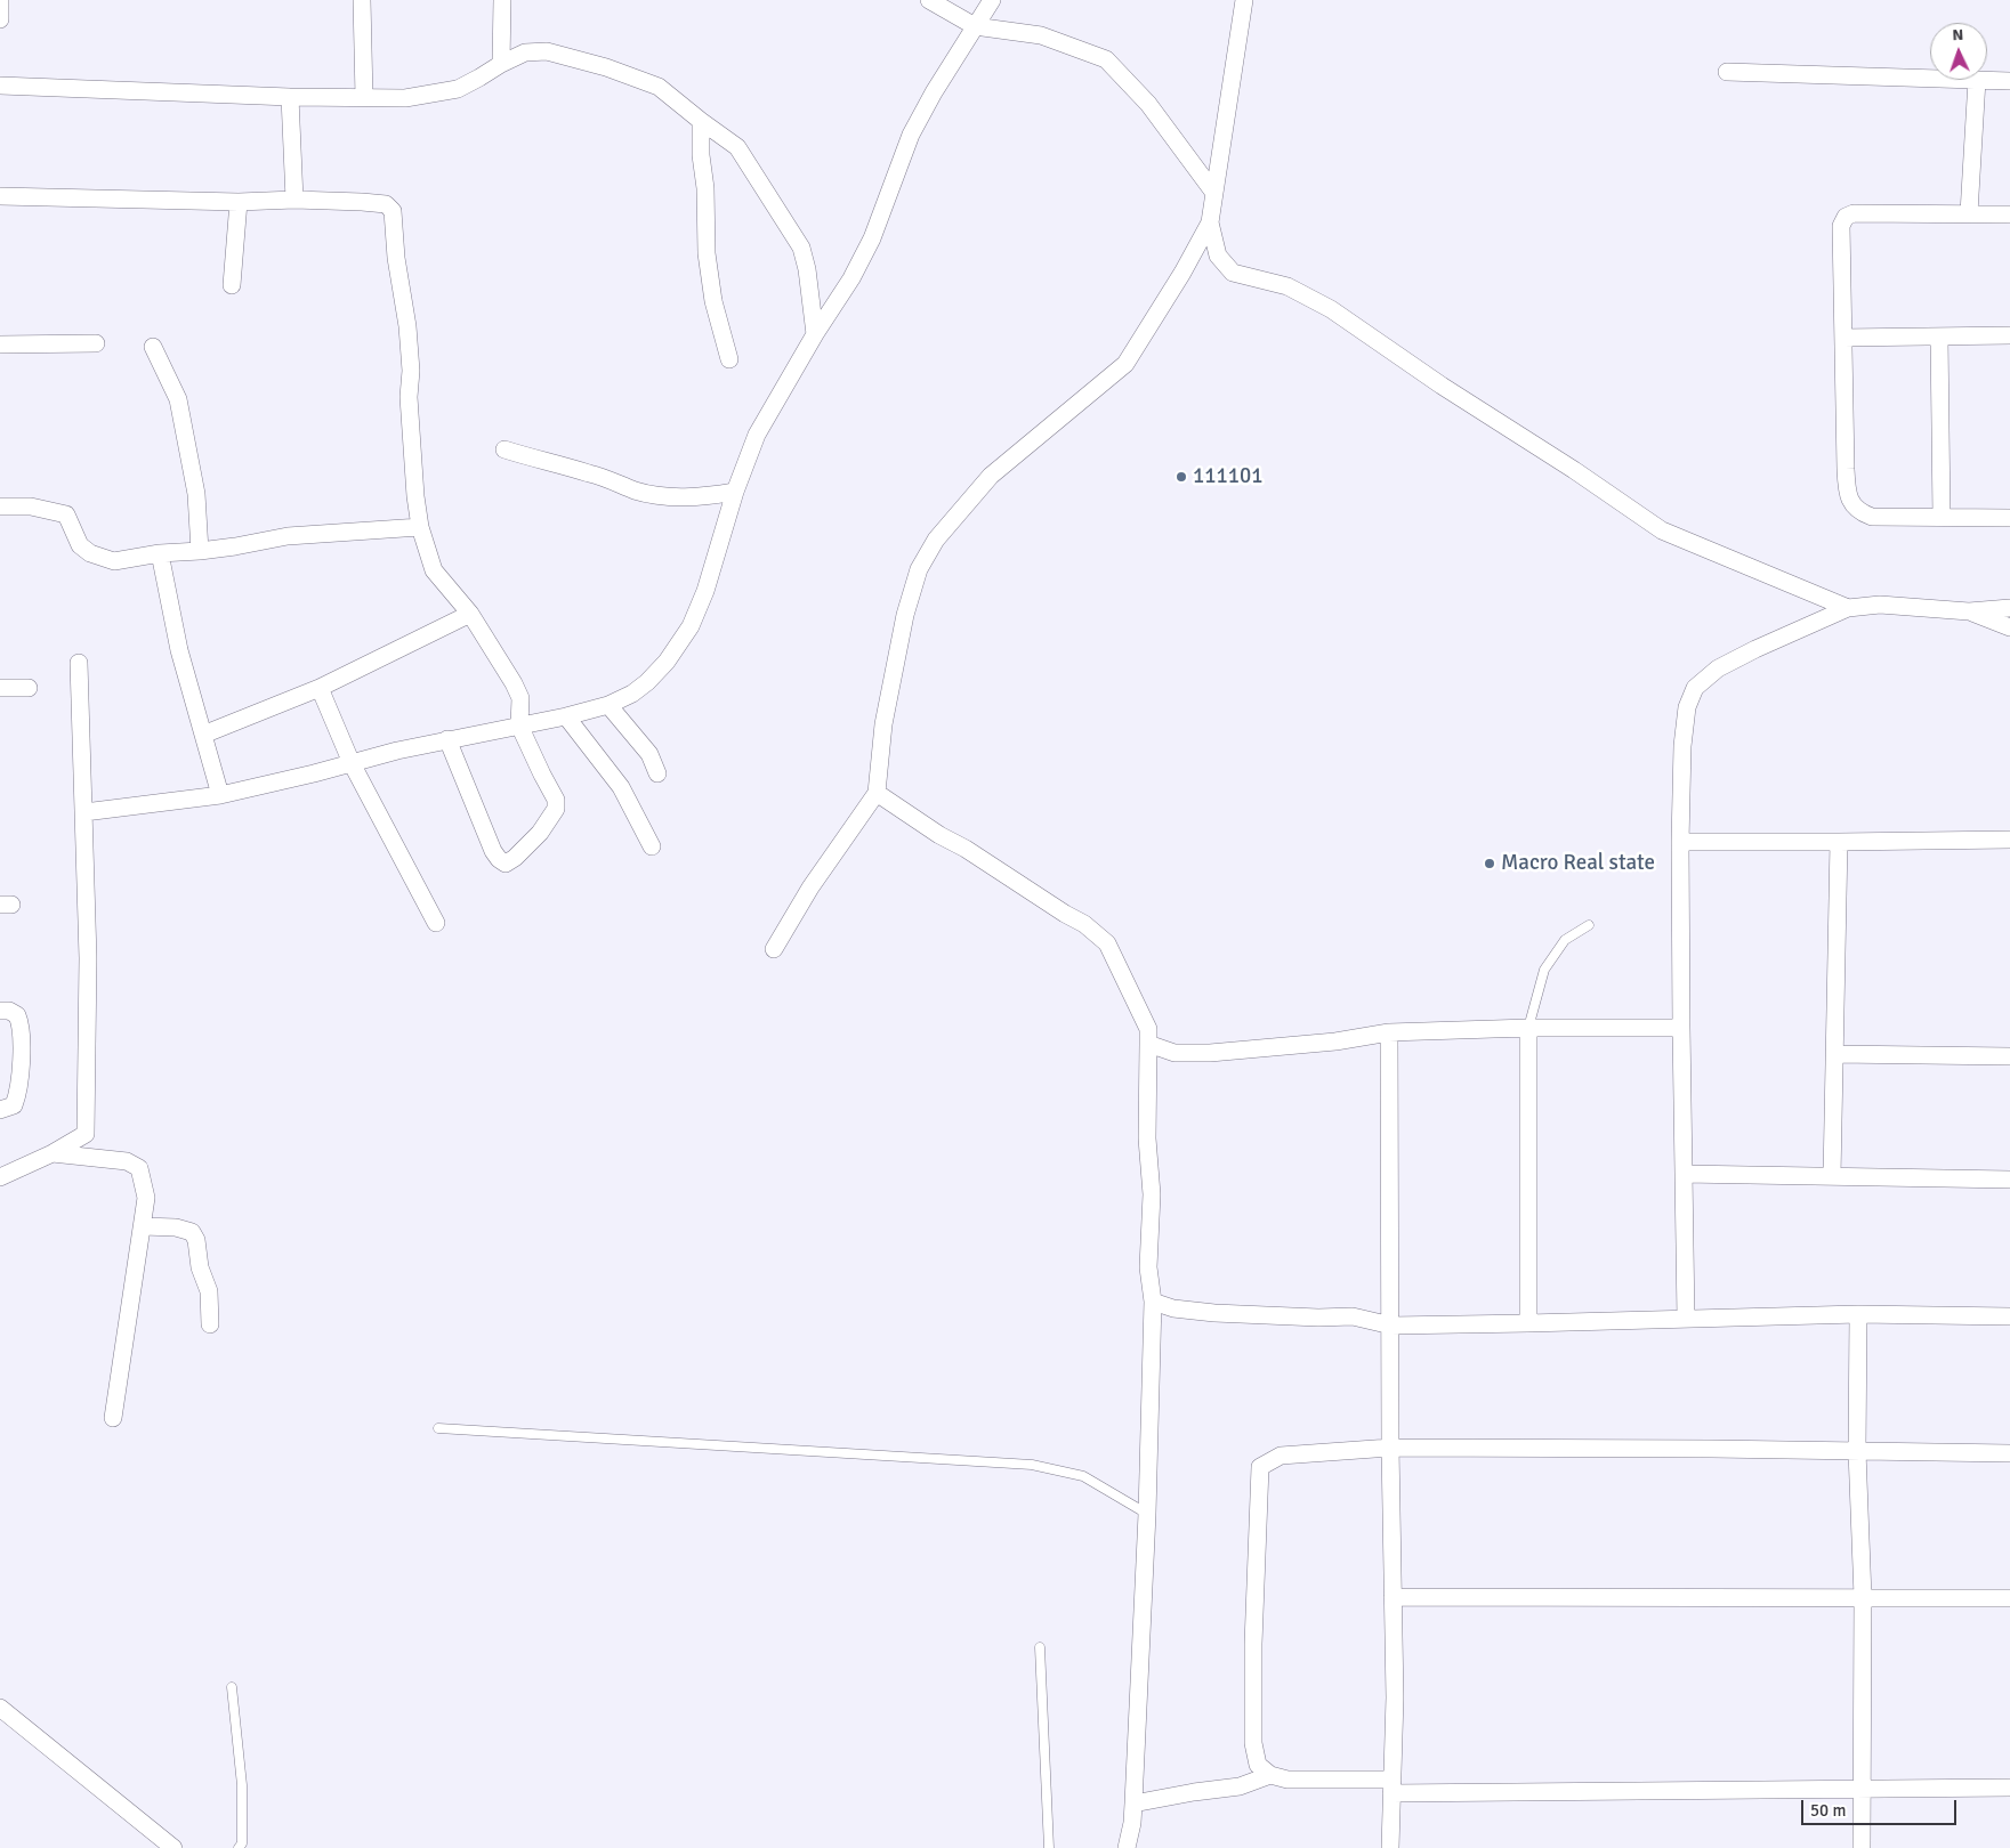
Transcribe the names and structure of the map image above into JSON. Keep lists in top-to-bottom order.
{
  "places": ["111101", "Macro Real state"],
  "scale_bar": "50 m",
  "north": "top"
}
